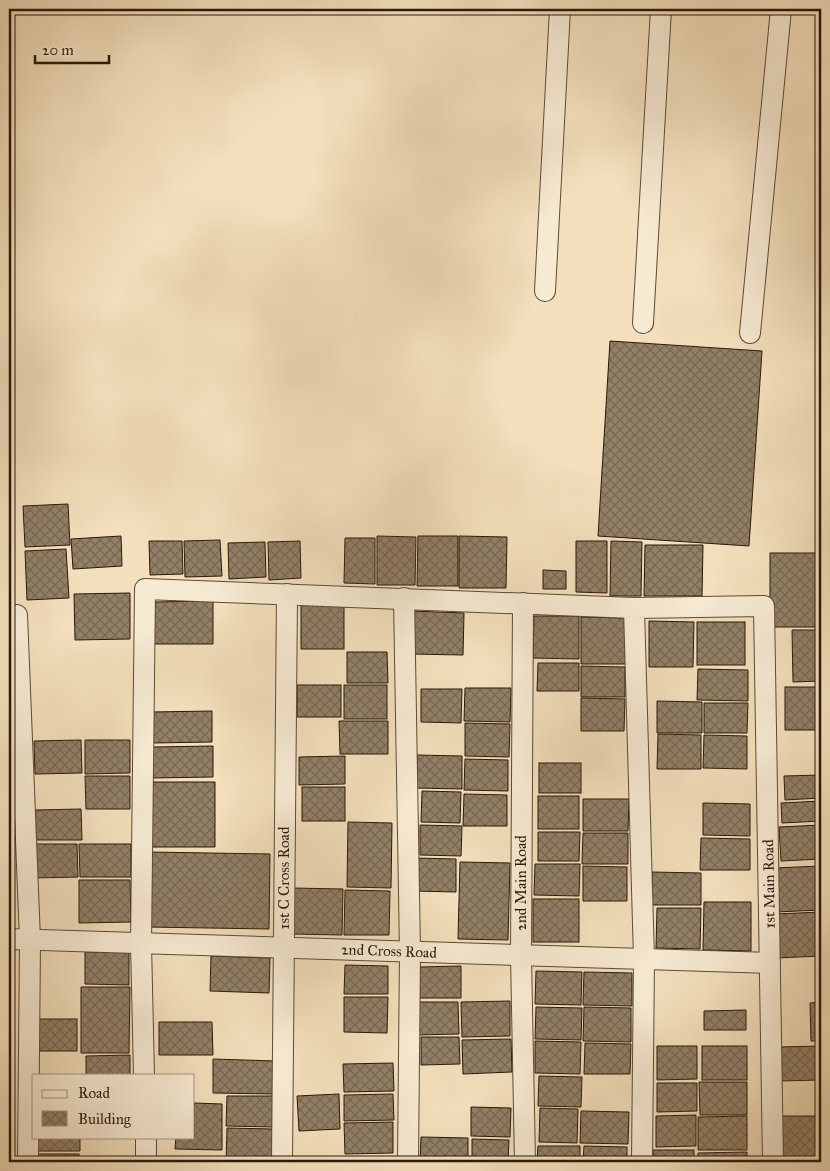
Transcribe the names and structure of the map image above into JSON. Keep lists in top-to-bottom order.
{
  "streets": {
    "street": [
      "1st C Cross Road",
      "2nd Main Road",
      "1st Main Road",
      "2nd Cross Road"
    ]
  },
  "crossings": [
    ["1st C Cross Road", "2nd Cross Road"],
    ["2nd Main Road", "2nd Cross Road"],
    ["1st Main Road", "2nd Cross Road"]
  ],
  "legend": ["Road", "Building"],
  "scale_bar": "20 m"
}
